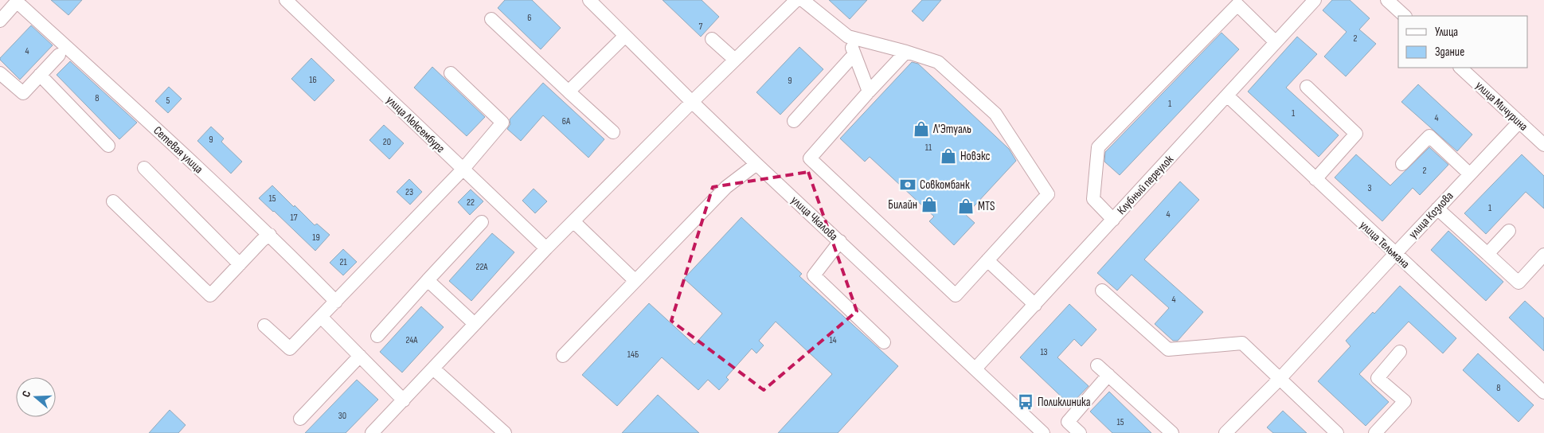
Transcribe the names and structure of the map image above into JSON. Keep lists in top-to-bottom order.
{
  "streets": {
    "street": [
      "улица Мичурина",
      "улица Люксембург",
      "Сетевая улица",
      "Клубный переулок",
      "улица Козлова",
      "улица Чкалова",
      "улица Тельмана"
    ]
  },
  "crossings": [
    ["улица Мичурина", "улица Козлова"],
    ["Клубный переулок", "улица Чкалова"],
    ["Клубный переулок", "улица Тельмана"],
    ["улица Козлова", "улица Тельмана"]
  ],
  "places": {
    "shop": [
      "Л'Этуаль",
      "Новэкс",
      "Билайн",
      "MTS"
    ],
    "bank": ["Совкомбанк"],
    "bus stop": ["Поликлиника"]
  },
  "house_numbers": [
    "6",
    "7",
    "2",
    "4",
    "16",
    "9",
    "8",
    "5",
    "1",
    "1",
    "4",
    "6А",
    "9",
    "20",
    "11",
    "2",
    "3",
    "23",
    "15",
    "22",
    "1",
    "4",
    "17",
    "19",
    "21",
    "22А",
    "4",
    "24А",
    "14",
    "13",
    "14Б",
    "8",
    "30",
    "15"
  ],
  "legend": ["Улица", "Здание"],
  "north": "left"
}
